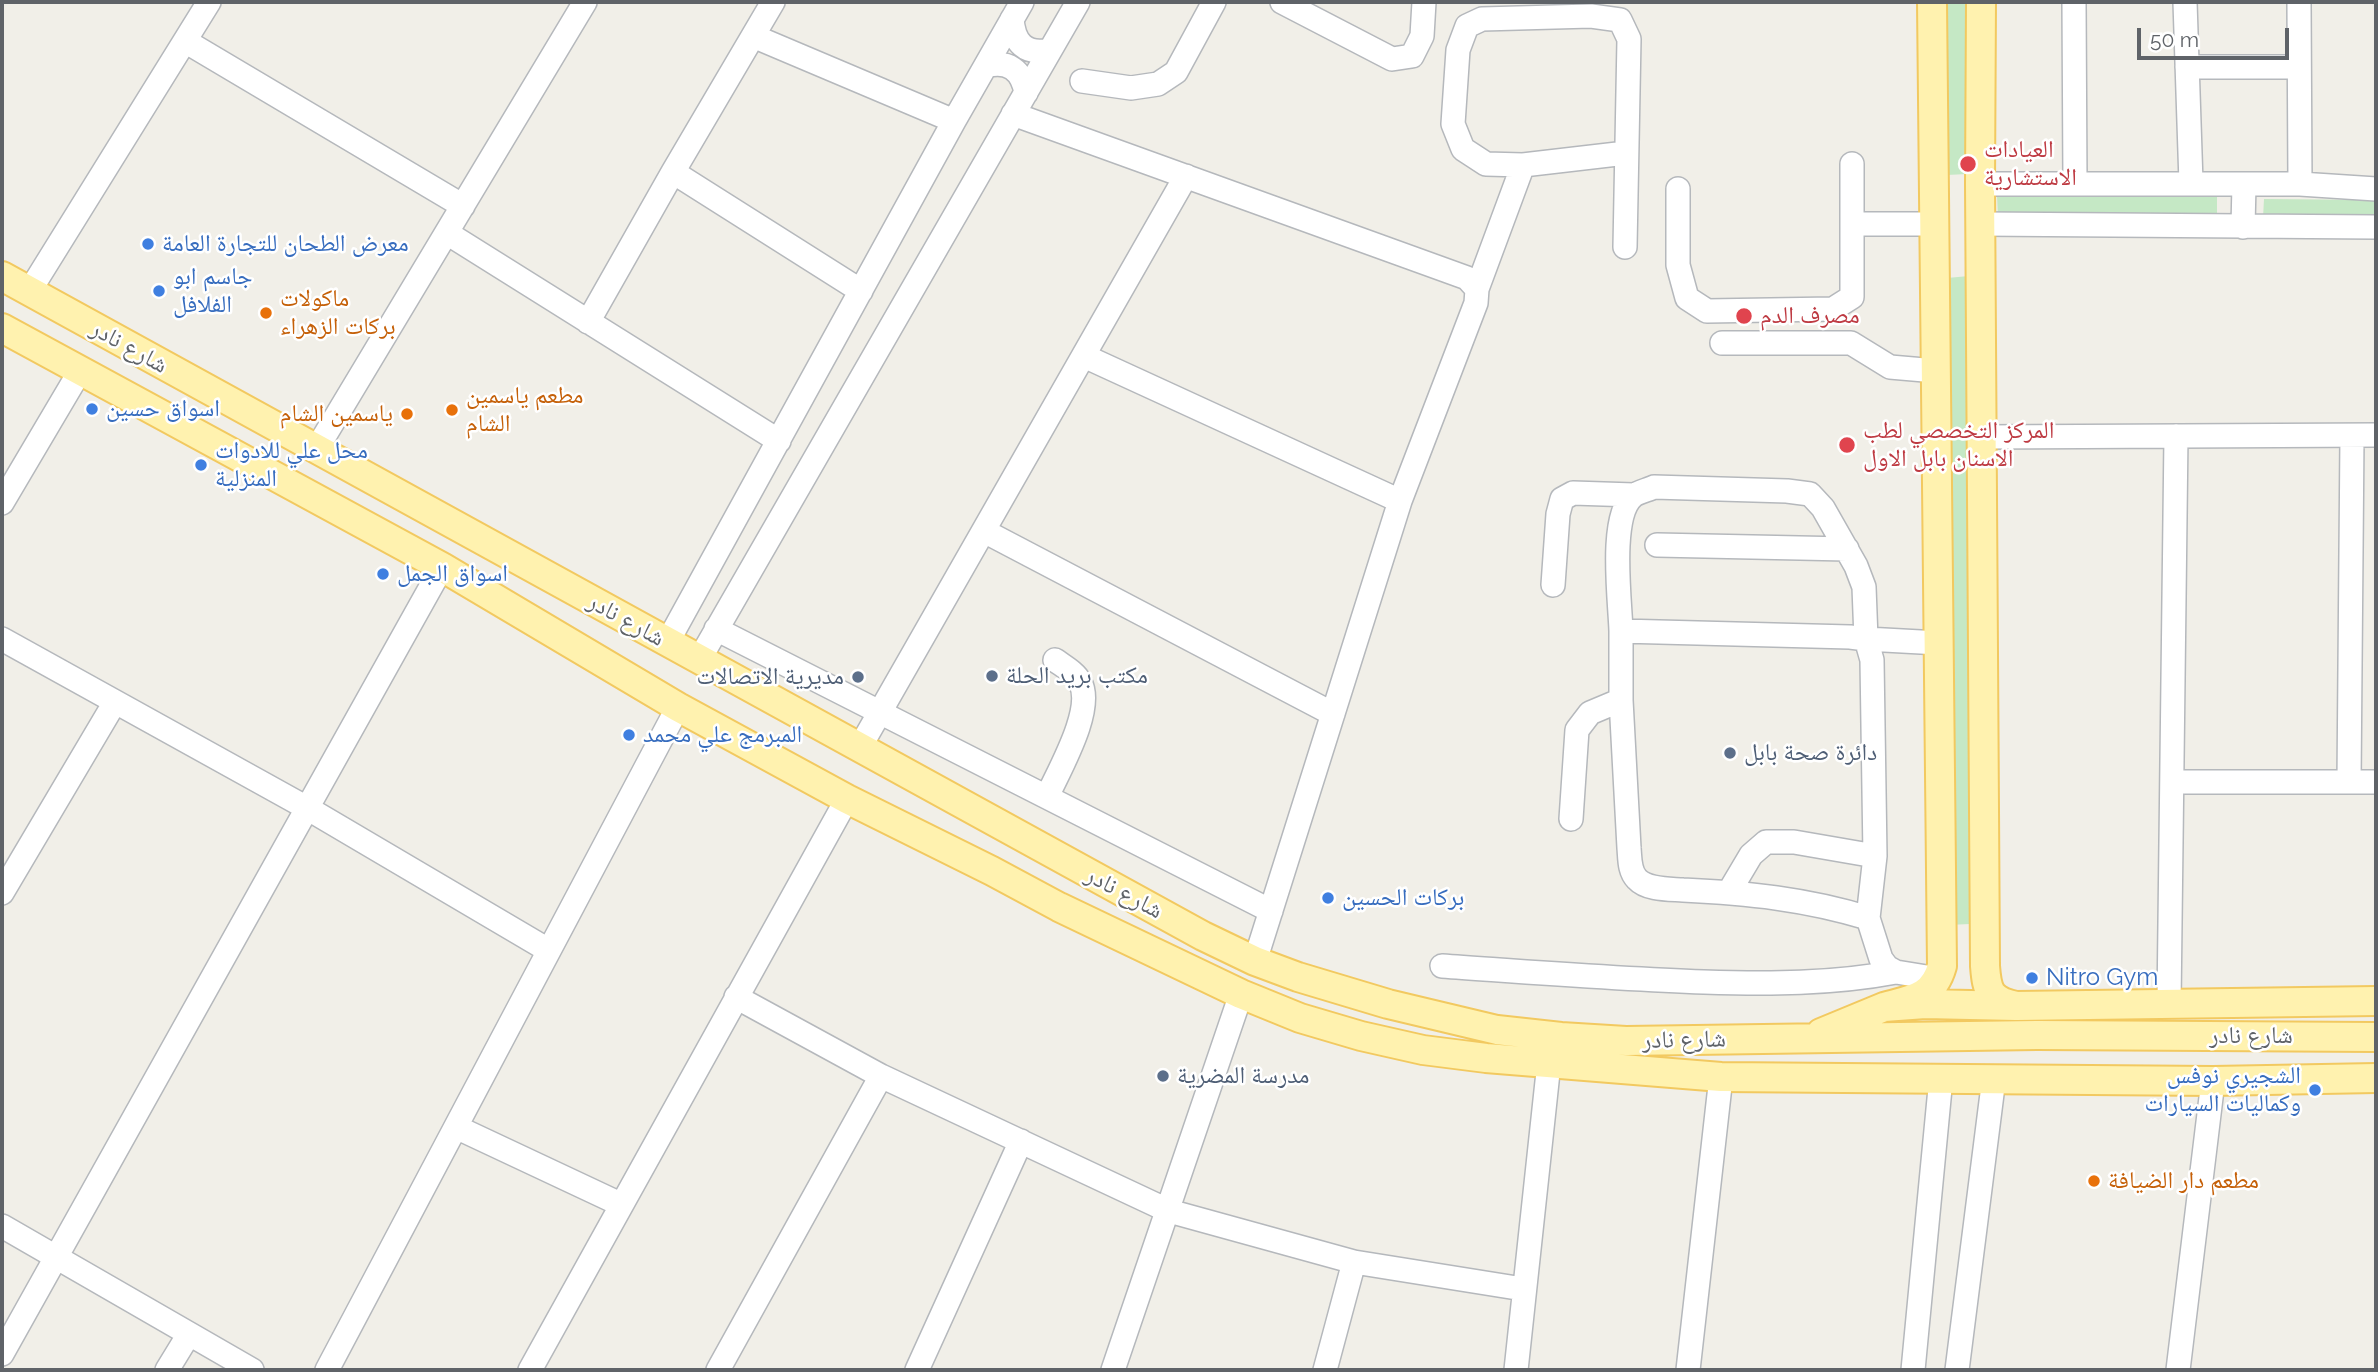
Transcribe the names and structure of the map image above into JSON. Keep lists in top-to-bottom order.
{
  "streets": {
    "main road": ["شارع نادر"]
  },
  "places": [
    "العيادات الاستشارية",
    "معرض الطحان للتجارة العامة",
    "جاسم ابو الفلافل",
    "ماكولات بركات الزهراء",
    "مصرف الدم",
    "اسواق حسين",
    "مطعم ياسمين الشام",
    "ياسمين الشام",
    "المركز التخصصي لطب الاسنان بابل الاول",
    "محل علي للادوات المنزلية",
    "اسواق الجمل",
    "مكتب بريد الحلة",
    "مديرية الاتصالات",
    "المبرمج علي محمد",
    "دائرة صحة بابل",
    "بركات الحسين",
    "Nitro Gym",
    "مدرسة المضرية",
    "الشجيري نوفس وكماليات السيارات",
    "مطعم دار الضيافة"
  ],
  "scale_bar": "50 m"
}
